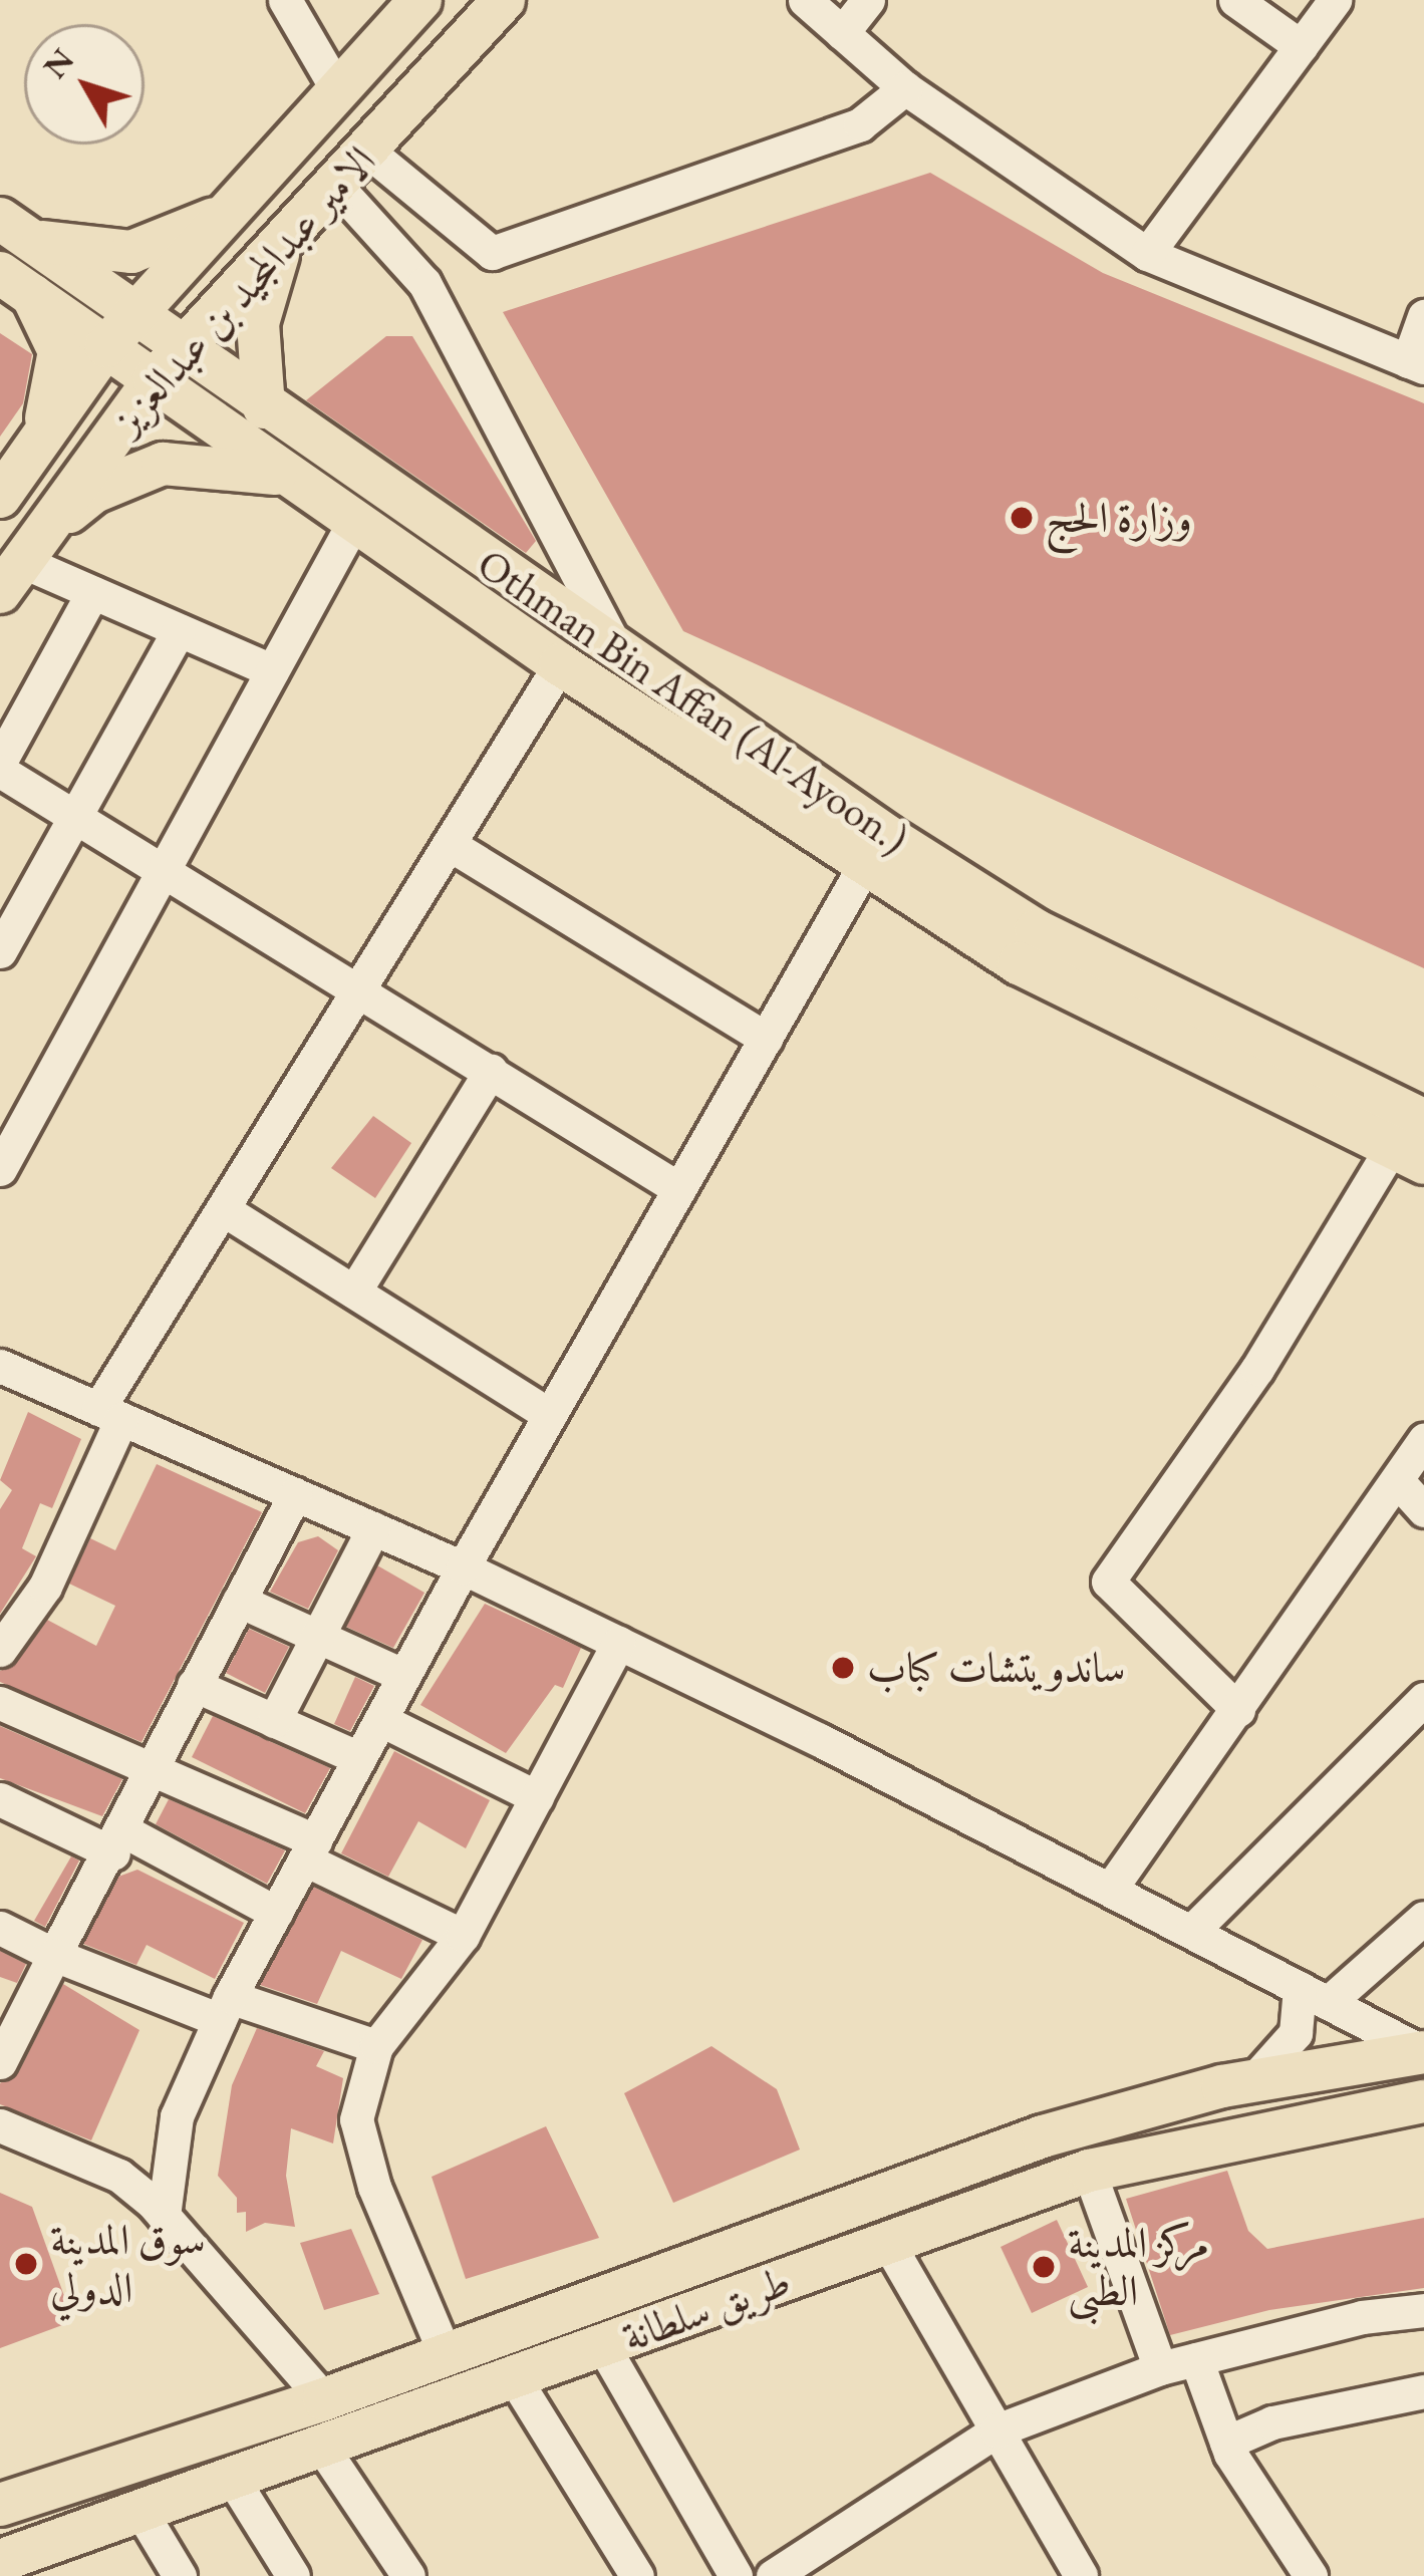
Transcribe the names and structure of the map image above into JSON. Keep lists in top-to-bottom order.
{
  "streets": {
    "main road": ["الامير عبدالمجيد بن عبدالعزيز", "Othman Bin Affan (Al-Ayoon.)", "طريق سلطانة"]
  },
  "crossings": [
    ["الامير عبدالمجيد بن عبدالعزيز", "Othman Bin Affan (Al-Ayoon.)"]
  ],
  "places": [
    "وزارة الحج",
    "ساندويتشات كباب",
    "سوق المدينة الدولي",
    "مرکز المدینة الطبی"
  ],
  "north": "top left"
}
